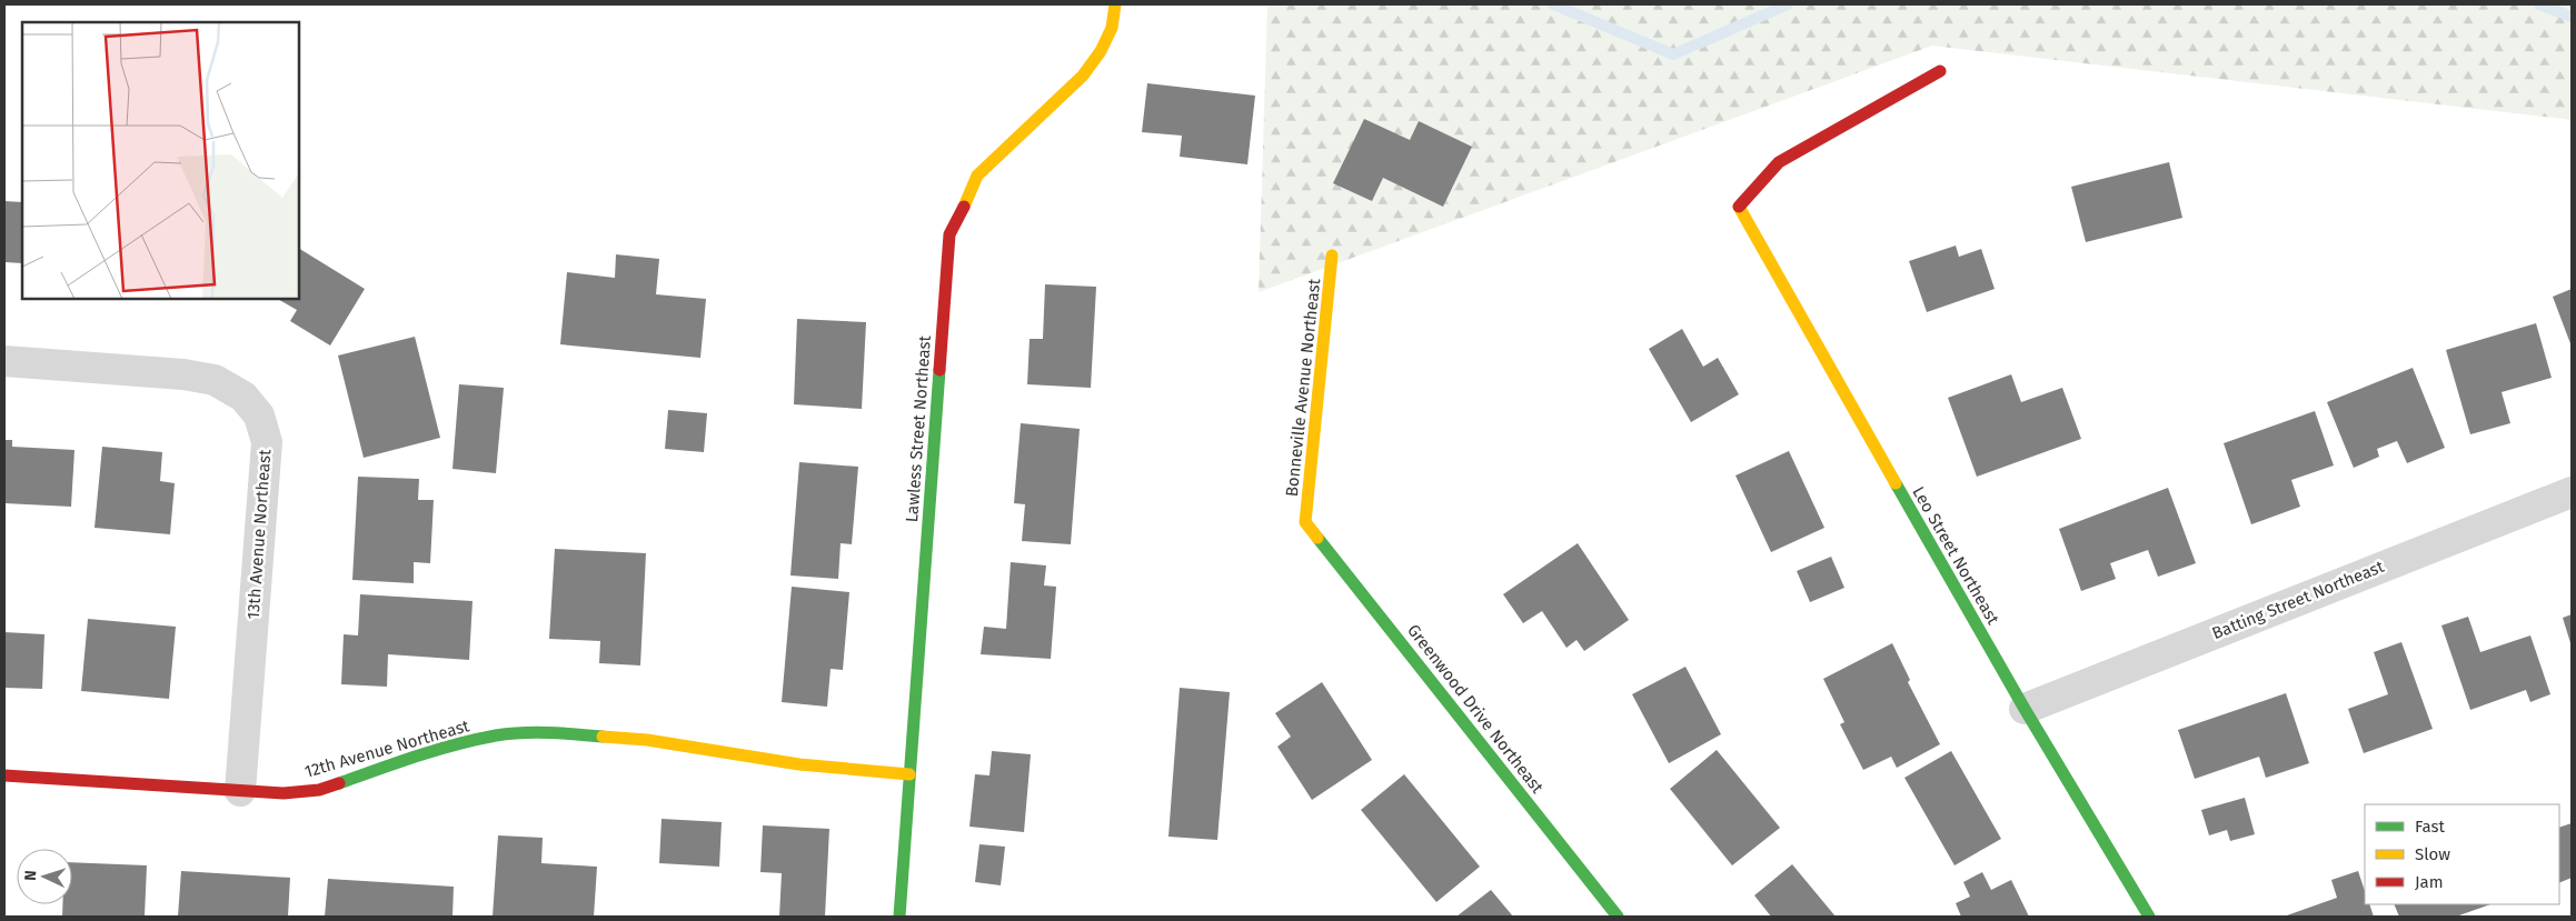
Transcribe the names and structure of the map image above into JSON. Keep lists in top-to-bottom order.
{
  "streets": {
    "street": [
      "Bonneville Avenue Northeast",
      "Lawless Street Northeast",
      "13th Avenue Northeast",
      "Leo Street Northeast",
      "Batting Street Northeast",
      "Greenwood Drive Northeast",
      "12th Avenue Northeast"
    ]
  },
  "crossings": [
    ["Bonneville Avenue Northeast", "Greenwood Drive Northeast"],
    ["Lawless Street Northeast", "12th Avenue Northeast"],
    ["13th Avenue Northeast", "12th Avenue Northeast"],
    ["Leo Street Northeast", "Batting Street Northeast"]
  ],
  "legend": ["Fast", "Slow", "Jam"],
  "north": "left"
}
